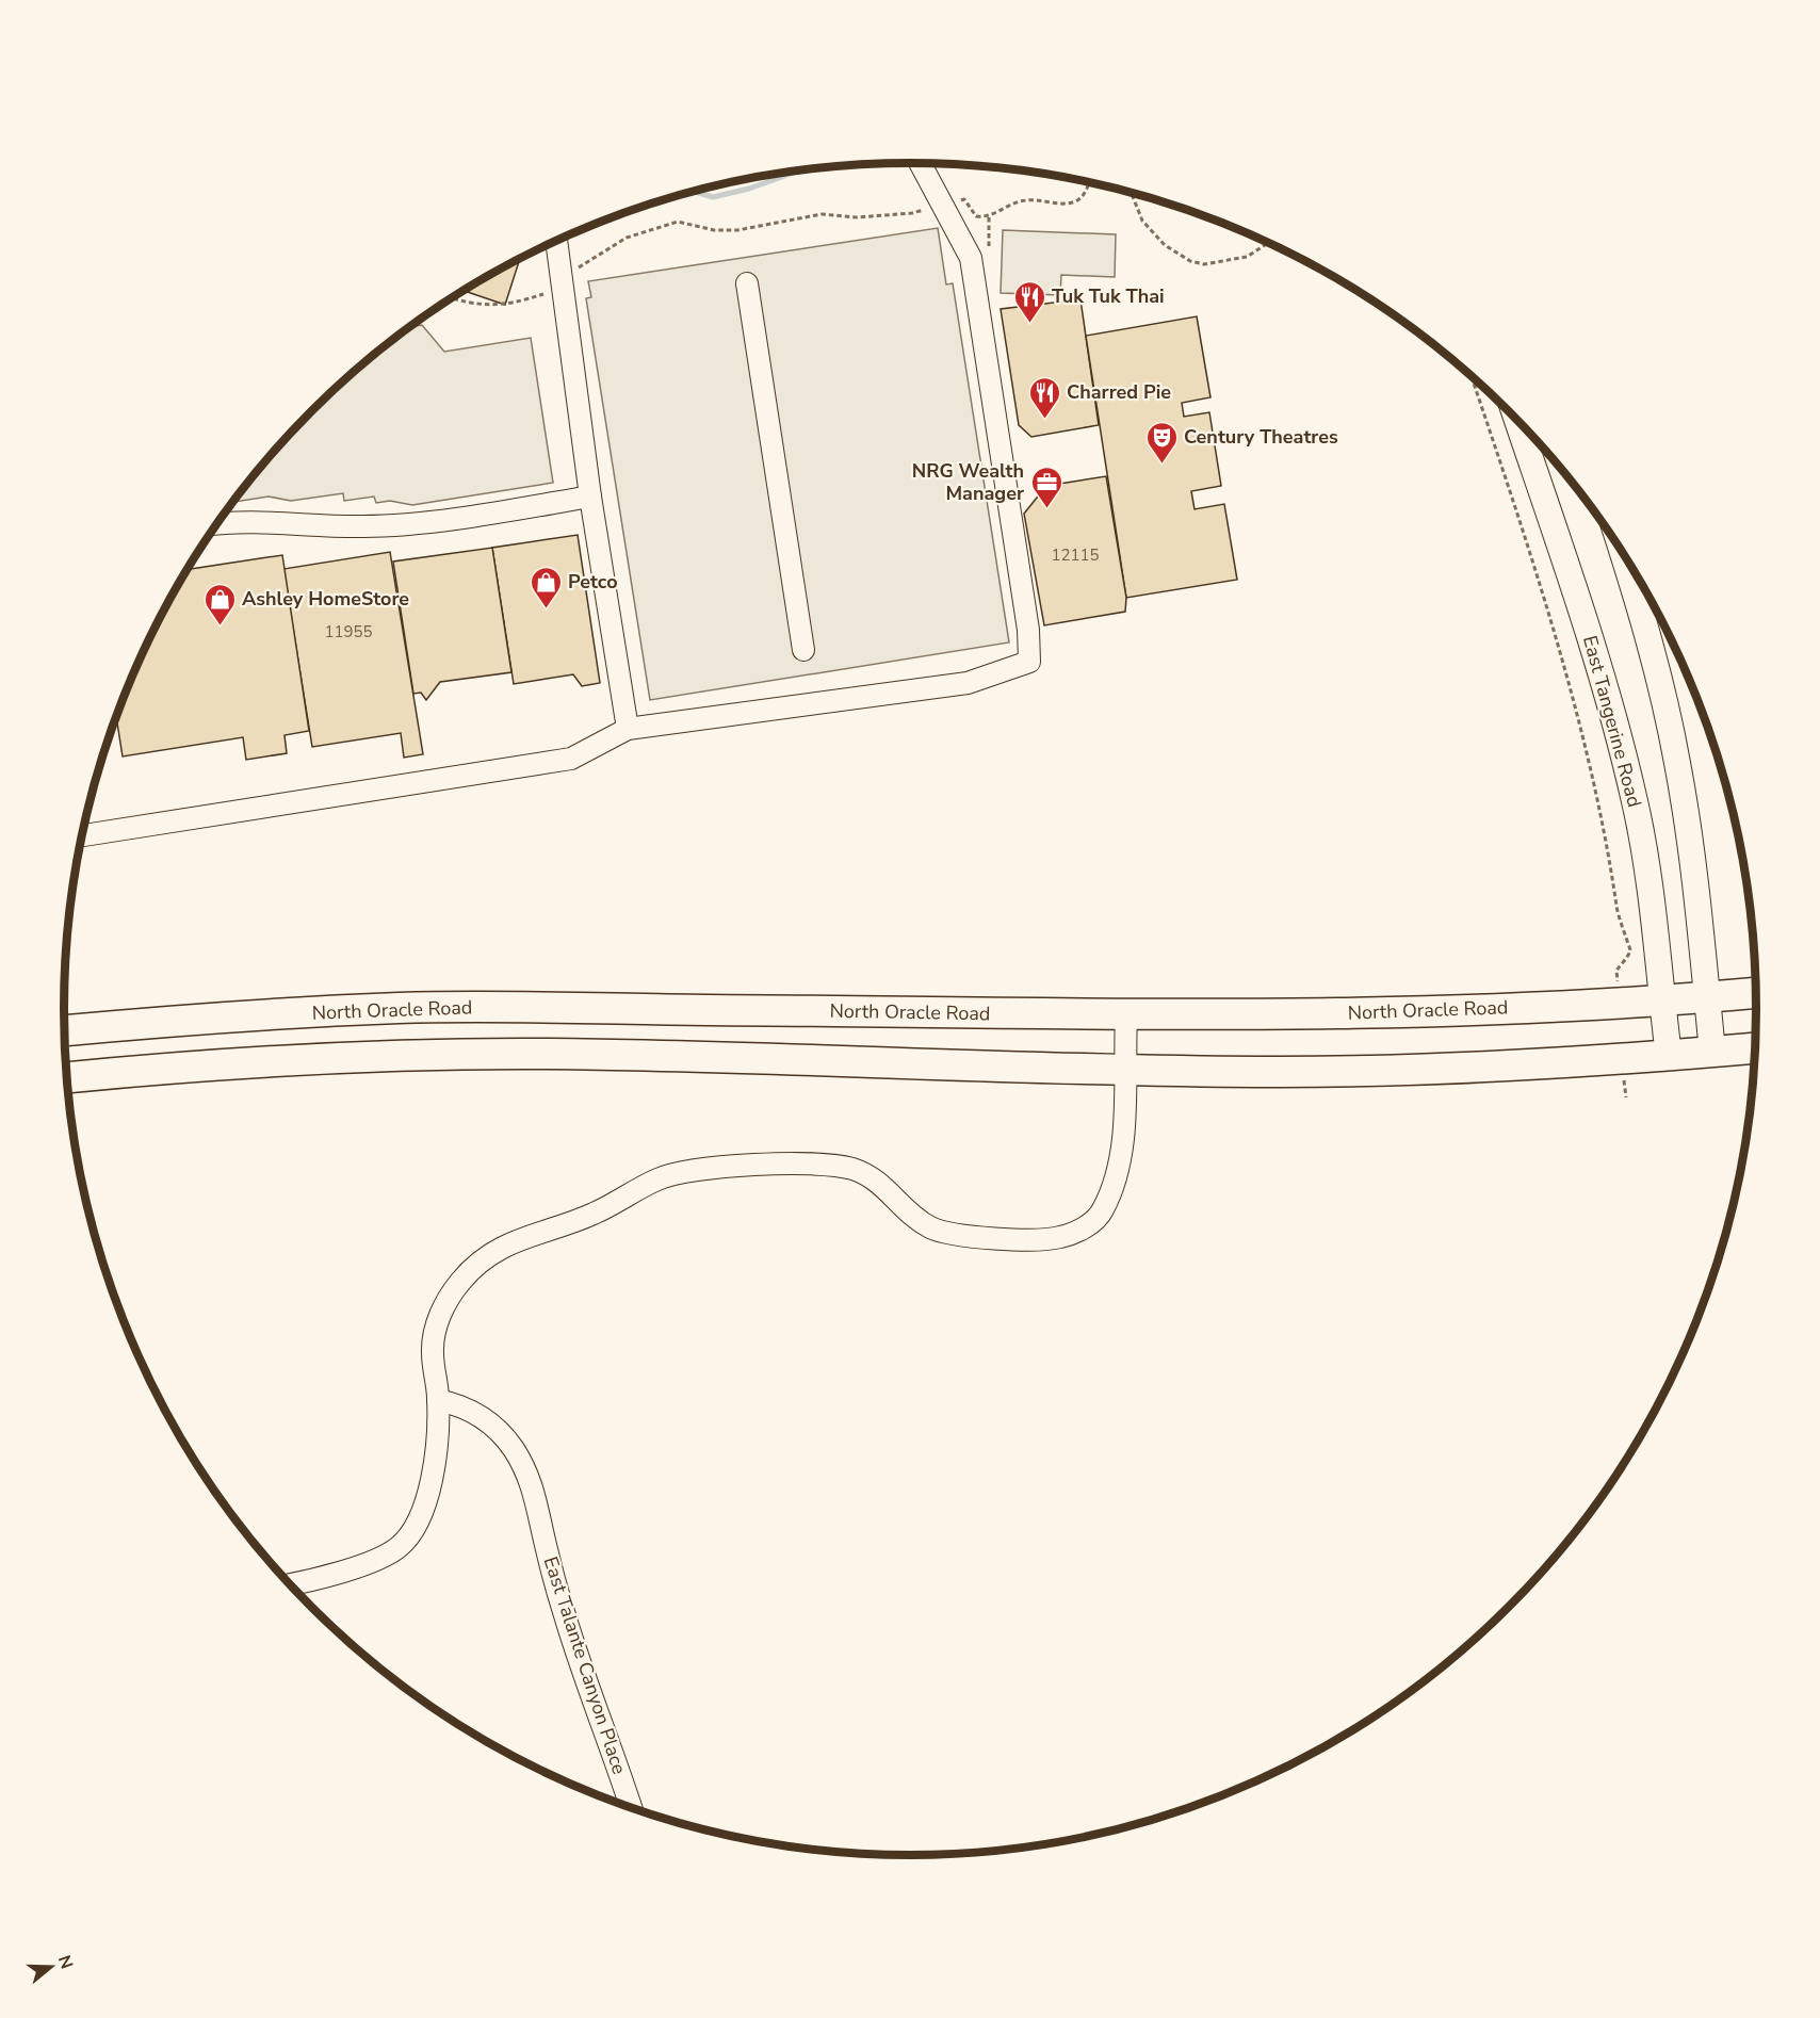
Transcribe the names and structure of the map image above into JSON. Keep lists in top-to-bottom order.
{
  "streets": {
    "highway": ["North Oracle Road"],
    "main road": ["East Tangerine Road"],
    "street": ["East Talante Canyon Place"]
  },
  "crossings": [
    ["East Tangerine Road", "North Oracle Road"]
  ],
  "places": {
    "restaurant": ["Tuk Tuk Thai", "Charred Pie"],
    "theatre": ["Century Theatres"],
    "office": ["NRG Wealth Manager"],
    "shop": ["Petco", "Ashley HomeStore"]
  },
  "house_numbers": ["12115", "11955"],
  "north": "right"
}
